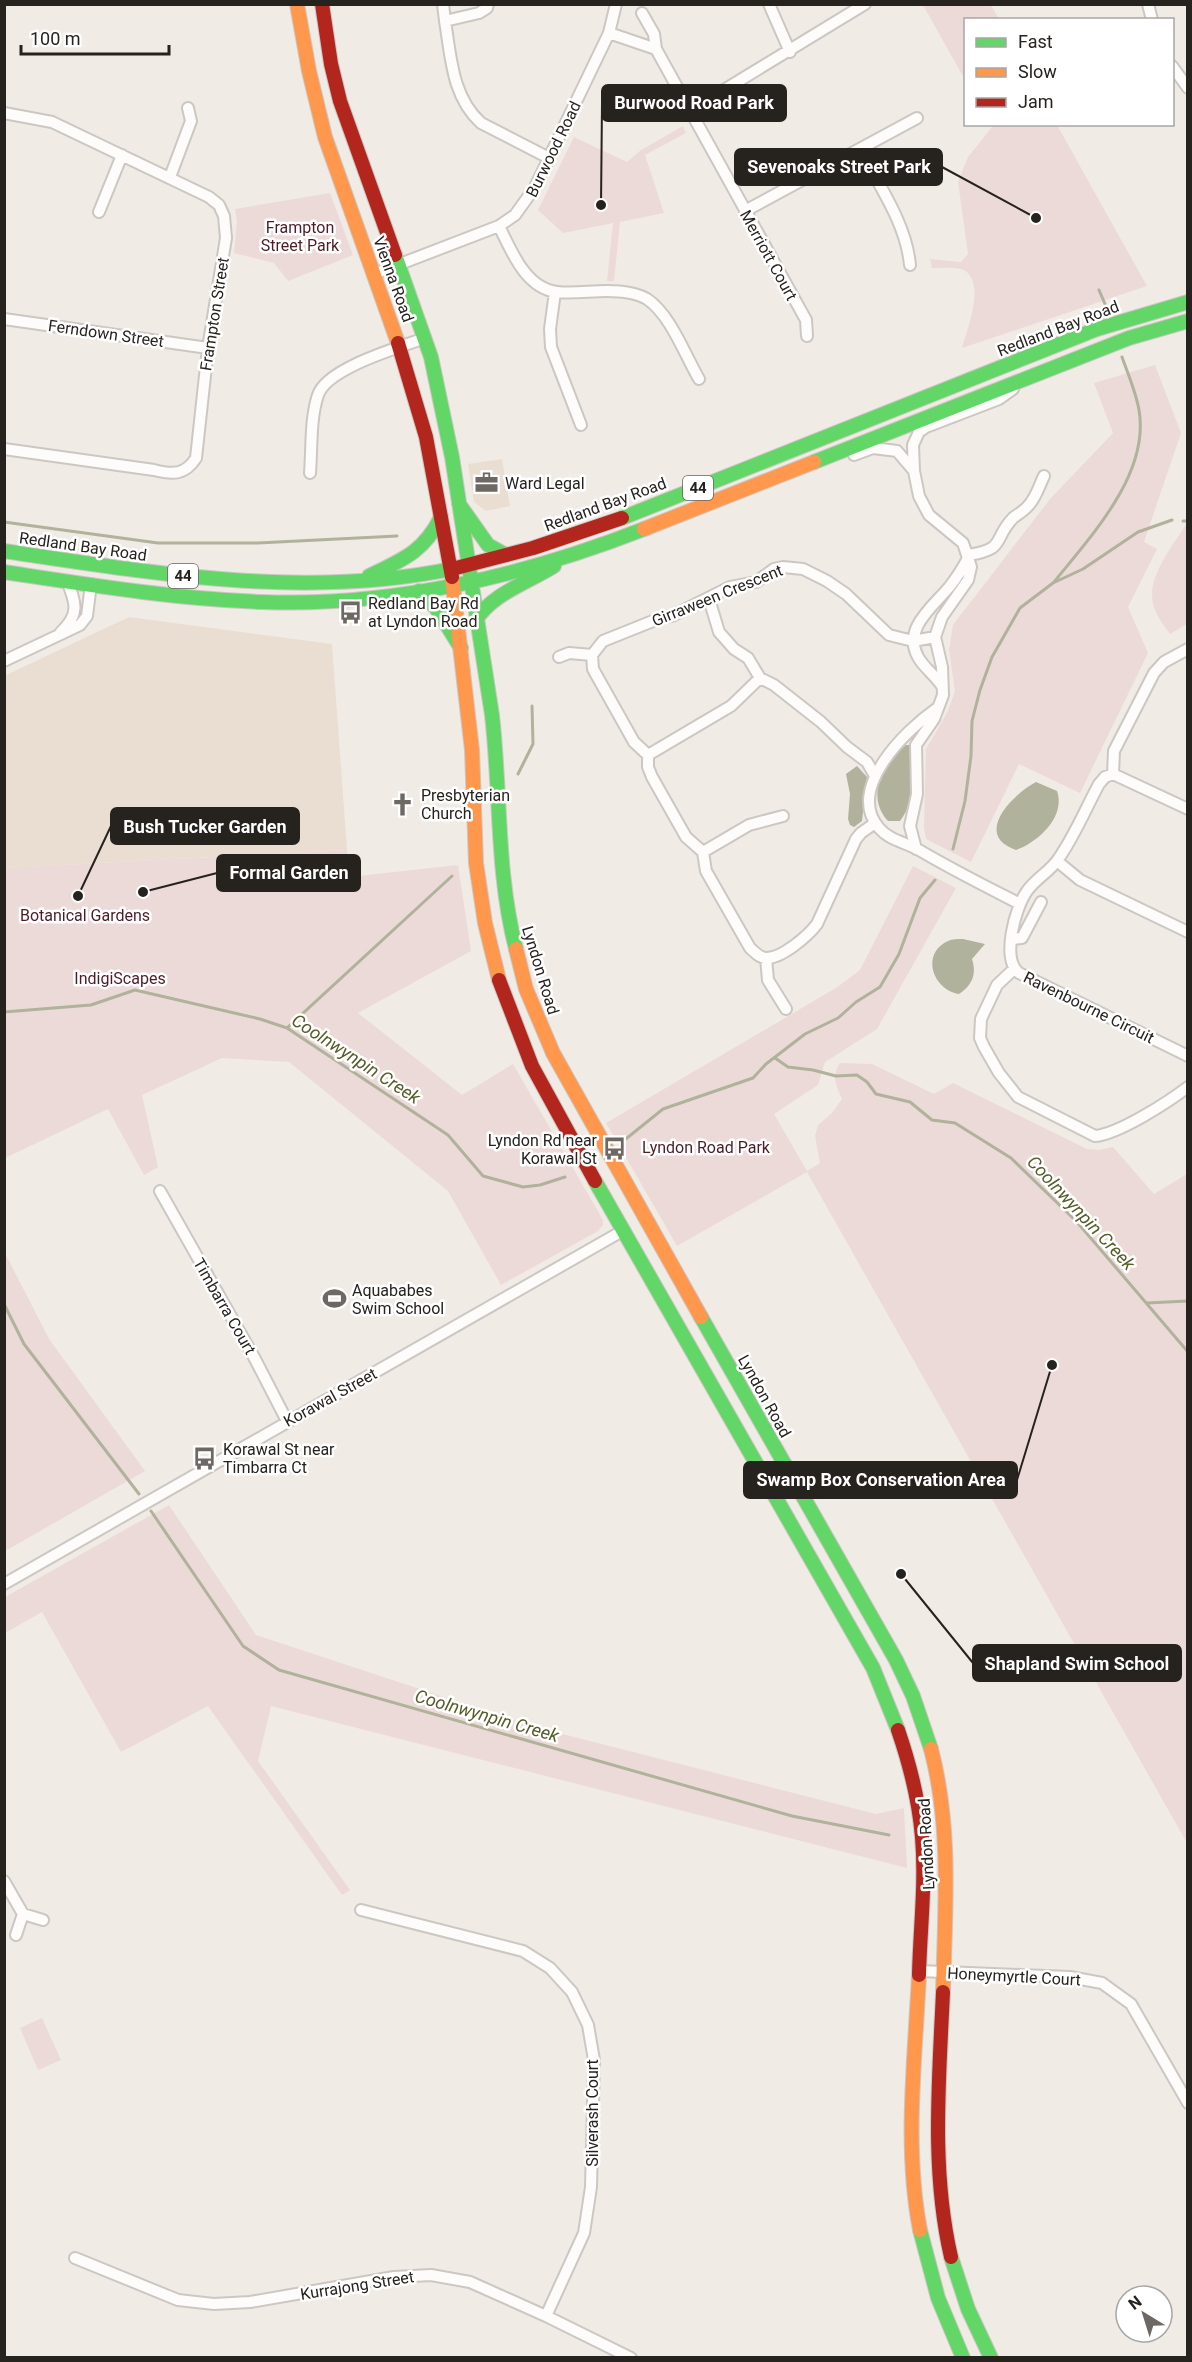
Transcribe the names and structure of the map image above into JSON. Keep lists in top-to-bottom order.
{
  "streets": {
    "main road": [
      "Vienna Road",
      "Redland Bay Road",
      "44",
      "Lyndon Road"
    ],
    "street": [
      "Burwood Road",
      "Merriott Court",
      "Frampton Street",
      "Ferndown Street",
      "Girraween Crescent",
      "Ravenbourne Circuit",
      "Timbarra Court",
      "Korawal Street",
      "Honeymyrtle Court",
      "Silverash Court",
      "Kurrajong Street"
    ]
  },
  "crossings": [
    ["Burwood Road", "Vienna Road"],
    ["Vienna Road", "Redland Bay Road"],
    ["Vienna Road", "Lyndon Road"],
    ["Frampton Street", "Ferndown Street"],
    ["Redland Bay Road", "Lyndon Road"],
    ["44", "Lyndon Road"],
    ["Lyndon Road", "Korawal Street"],
    ["Lyndon Road", "Honeymyrtle Court"],
    ["Timbarra Court", "Korawal Street"],
    ["Silverash Court", "Kurrajong Street"]
  ],
  "water": ["Coolnwynpin Creek"],
  "parks": [
    "Frampton Street Park",
    "Botanical Gardens",
    "IndigiScapes",
    "Lyndon Road Park"
  ],
  "places": {
    "other": [
      "Burwood Road Park",
      "Sevenoaks Street Park",
      "Formal Garden",
      "Bush Tucker Garden",
      "Swamp Box Conservation Area",
      "Shapland Swim School"
    ],
    "office": ["Ward Legal"],
    "bus stop": ["Redland Bay Rd at Lyndon Road", "Lyndon Rd near Korawal St", "Korawal St near Timbarra Ct"],
    "church": ["Presbyterian Church"],
    "sports": ["Aquababes Swim School"]
  },
  "legend": ["Fast", "Slow", "Jam"],
  "scale_bar": "100 m",
  "north": "top left"
}
